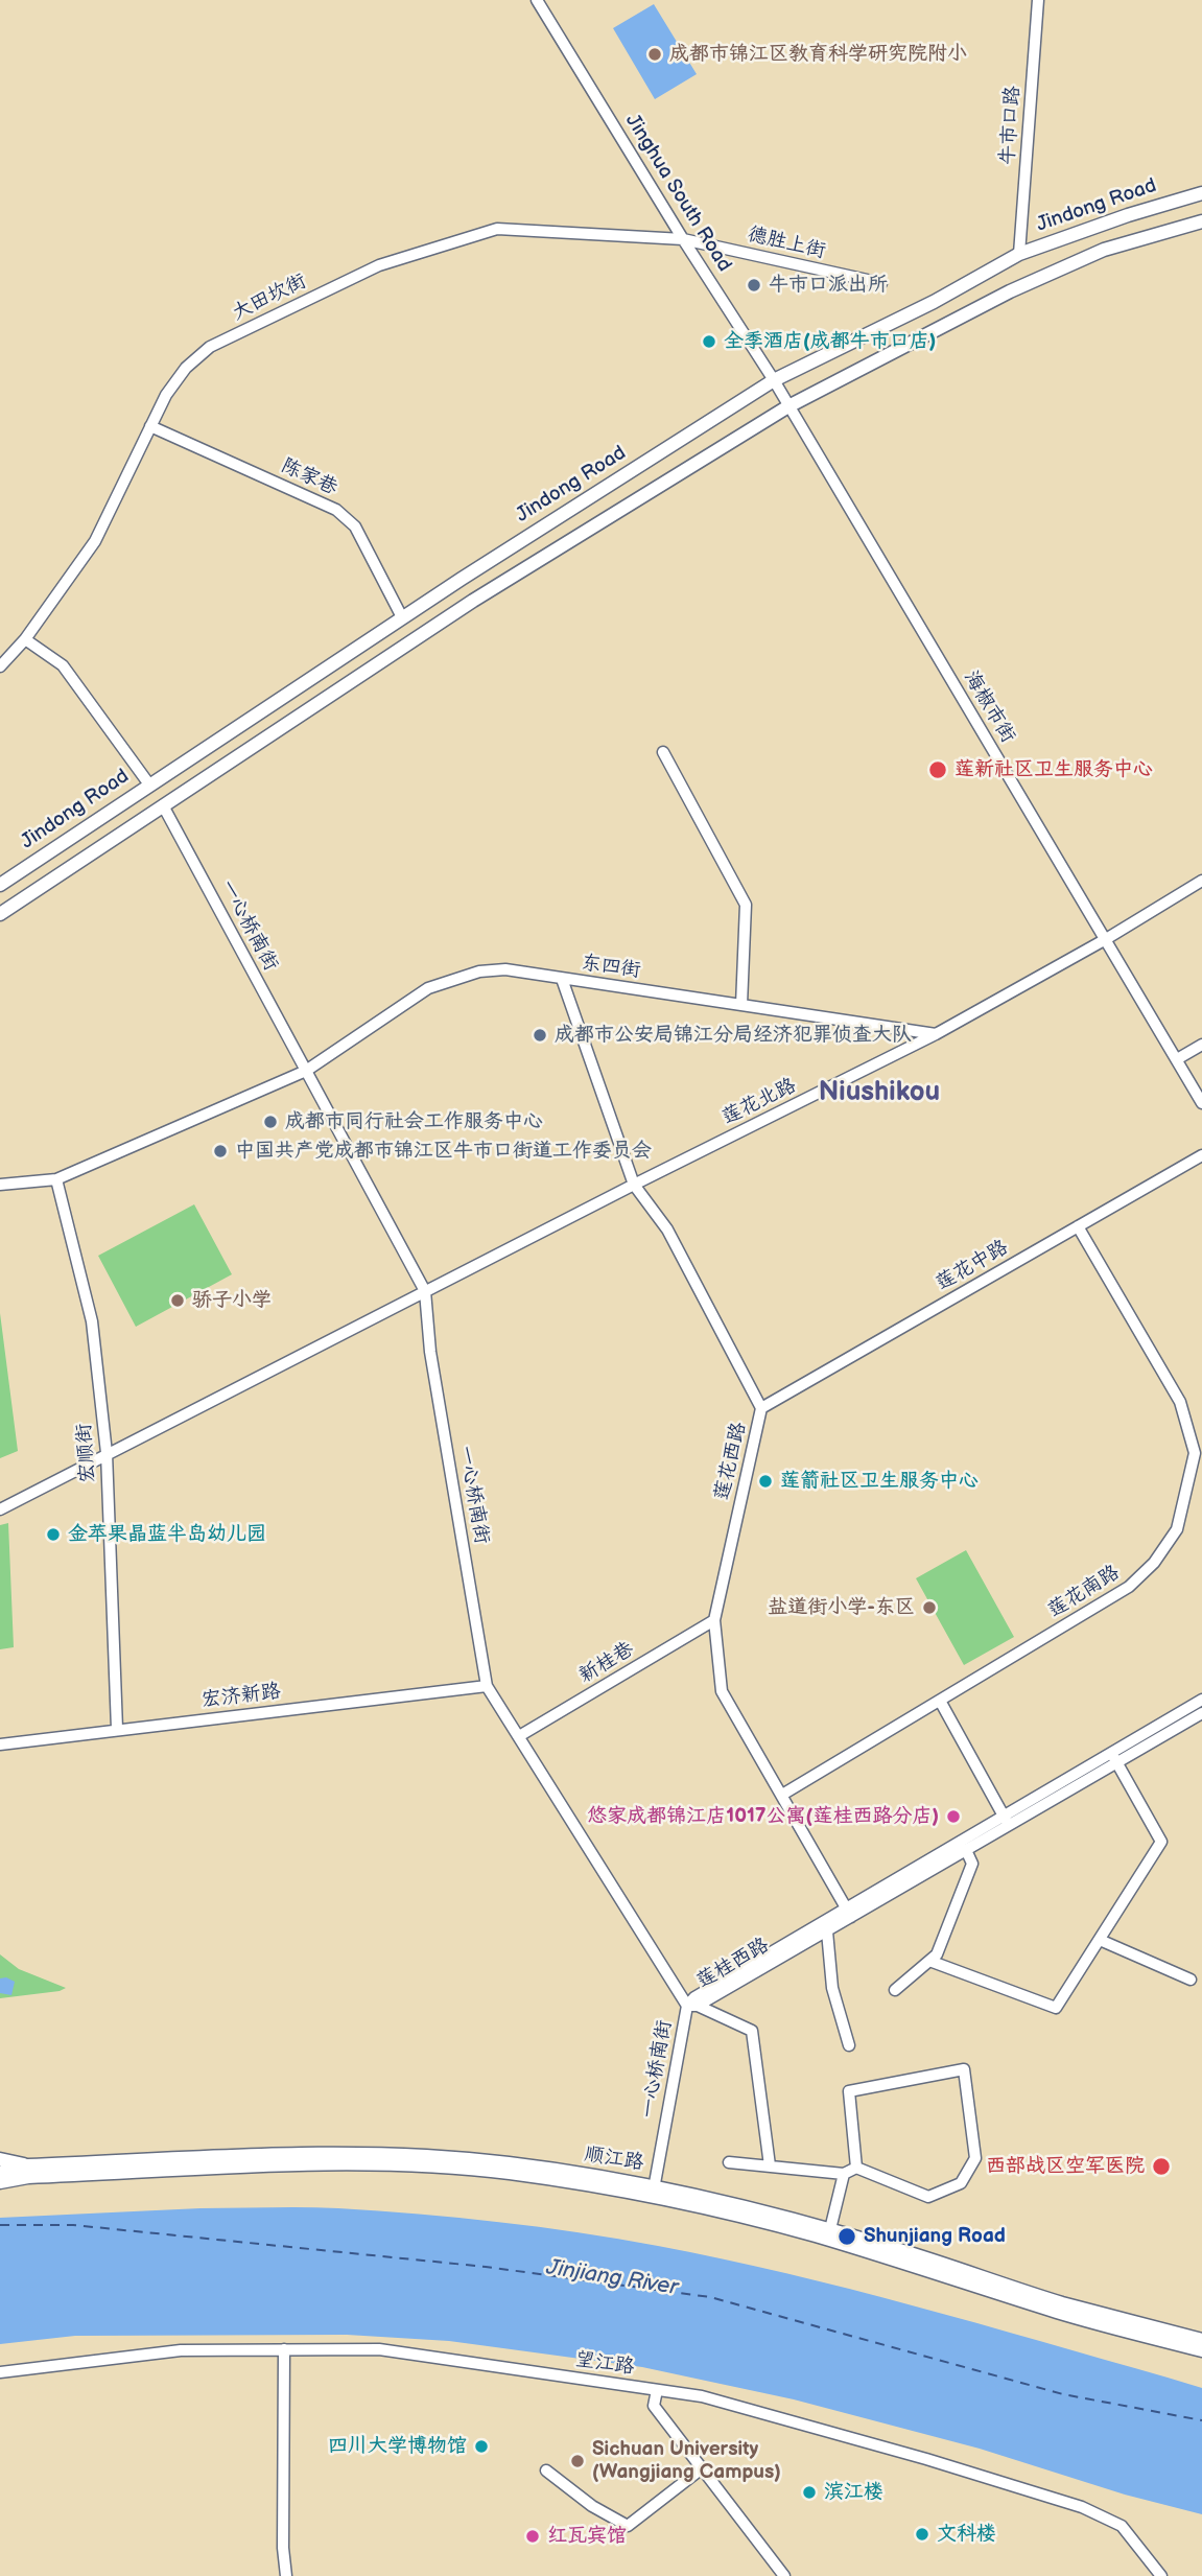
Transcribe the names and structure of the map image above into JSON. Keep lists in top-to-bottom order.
{
  "streets": {
    "main road": ["Jindong Road", "顺江路"],
    "street": [
      "牛市口路",
      "Jinghua South Road",
      "德胜上街",
      "大田坎街",
      "陈家巷",
      "海椒市街",
      "一心桥南街",
      "东四街",
      "莲花北路",
      "莲花中路",
      "宏顺街",
      "莲花西路",
      "莲花南路",
      "新桂巷",
      "宏济新路",
      "莲桂西路",
      "望江路"
    ]
  },
  "crossings": [
    ["牛市口路", "Jindong Road"],
    ["Jinghua South Road", "Jindong Road"],
    ["Jinghua South Road", "德胜上街"],
    ["Jinghua South Road", "大田坎街"],
    ["Jinghua South Road", "海椒市街"],
    ["Jindong Road", "陈家巷"],
    ["德胜上街", "大田坎街"],
    ["大田坎街", "陈家巷"],
    ["海椒市街", "莲花北路"],
    ["一心桥南街", "东四街"],
    ["一心桥南街", "莲花北路"],
    ["一心桥南街", "新桂巷"],
    ["一心桥南街", "宏济新路"],
    ["一心桥南街", "莲桂西路"],
    ["一心桥南街", "顺江路"],
    ["东四街", "莲花北路"],
    ["东四街", "宏顺街"],
    ["东四街", "莲花西路"],
    ["莲花北路", "莲花西路"],
    ["莲花中路", "莲花西路"],
    ["莲花中路", "莲花南路"],
    ["宏顺街", "宏济新路"],
    ["莲花西路", "莲花南路"],
    ["莲花西路", "新桂巷"],
    ["莲花西路", "莲桂西路"]
  ],
  "districts": ["Niushikou"],
  "water": ["Jinjiang River"],
  "places": [
    "成都市锦江区教育科学研究院附小",
    "牛市口派出所",
    "全季酒店(成都牛市口店)",
    "莲新社区卫生服务中心",
    "成都市公安局锦江分局经济犯罪侦查大队",
    "成都市同行社会工作服务中心",
    "中国共产党成都市锦江区牛市口街道工作委员会",
    "骄子小学",
    "莲箭社区卫生服务中心",
    "金苹果晶蓝半岛幼儿园",
    "盐道街小学-东区",
    "悠家成都锦江店1017公寓(莲桂西路分店)",
    "西部战区空军医院",
    "Shunjiang Road",
    "四川大学博物馆",
    "Sichuan University (Wangjiang Campus)",
    "滨江楼",
    "文科楼",
    "红瓦宾馆"
  ]
}
